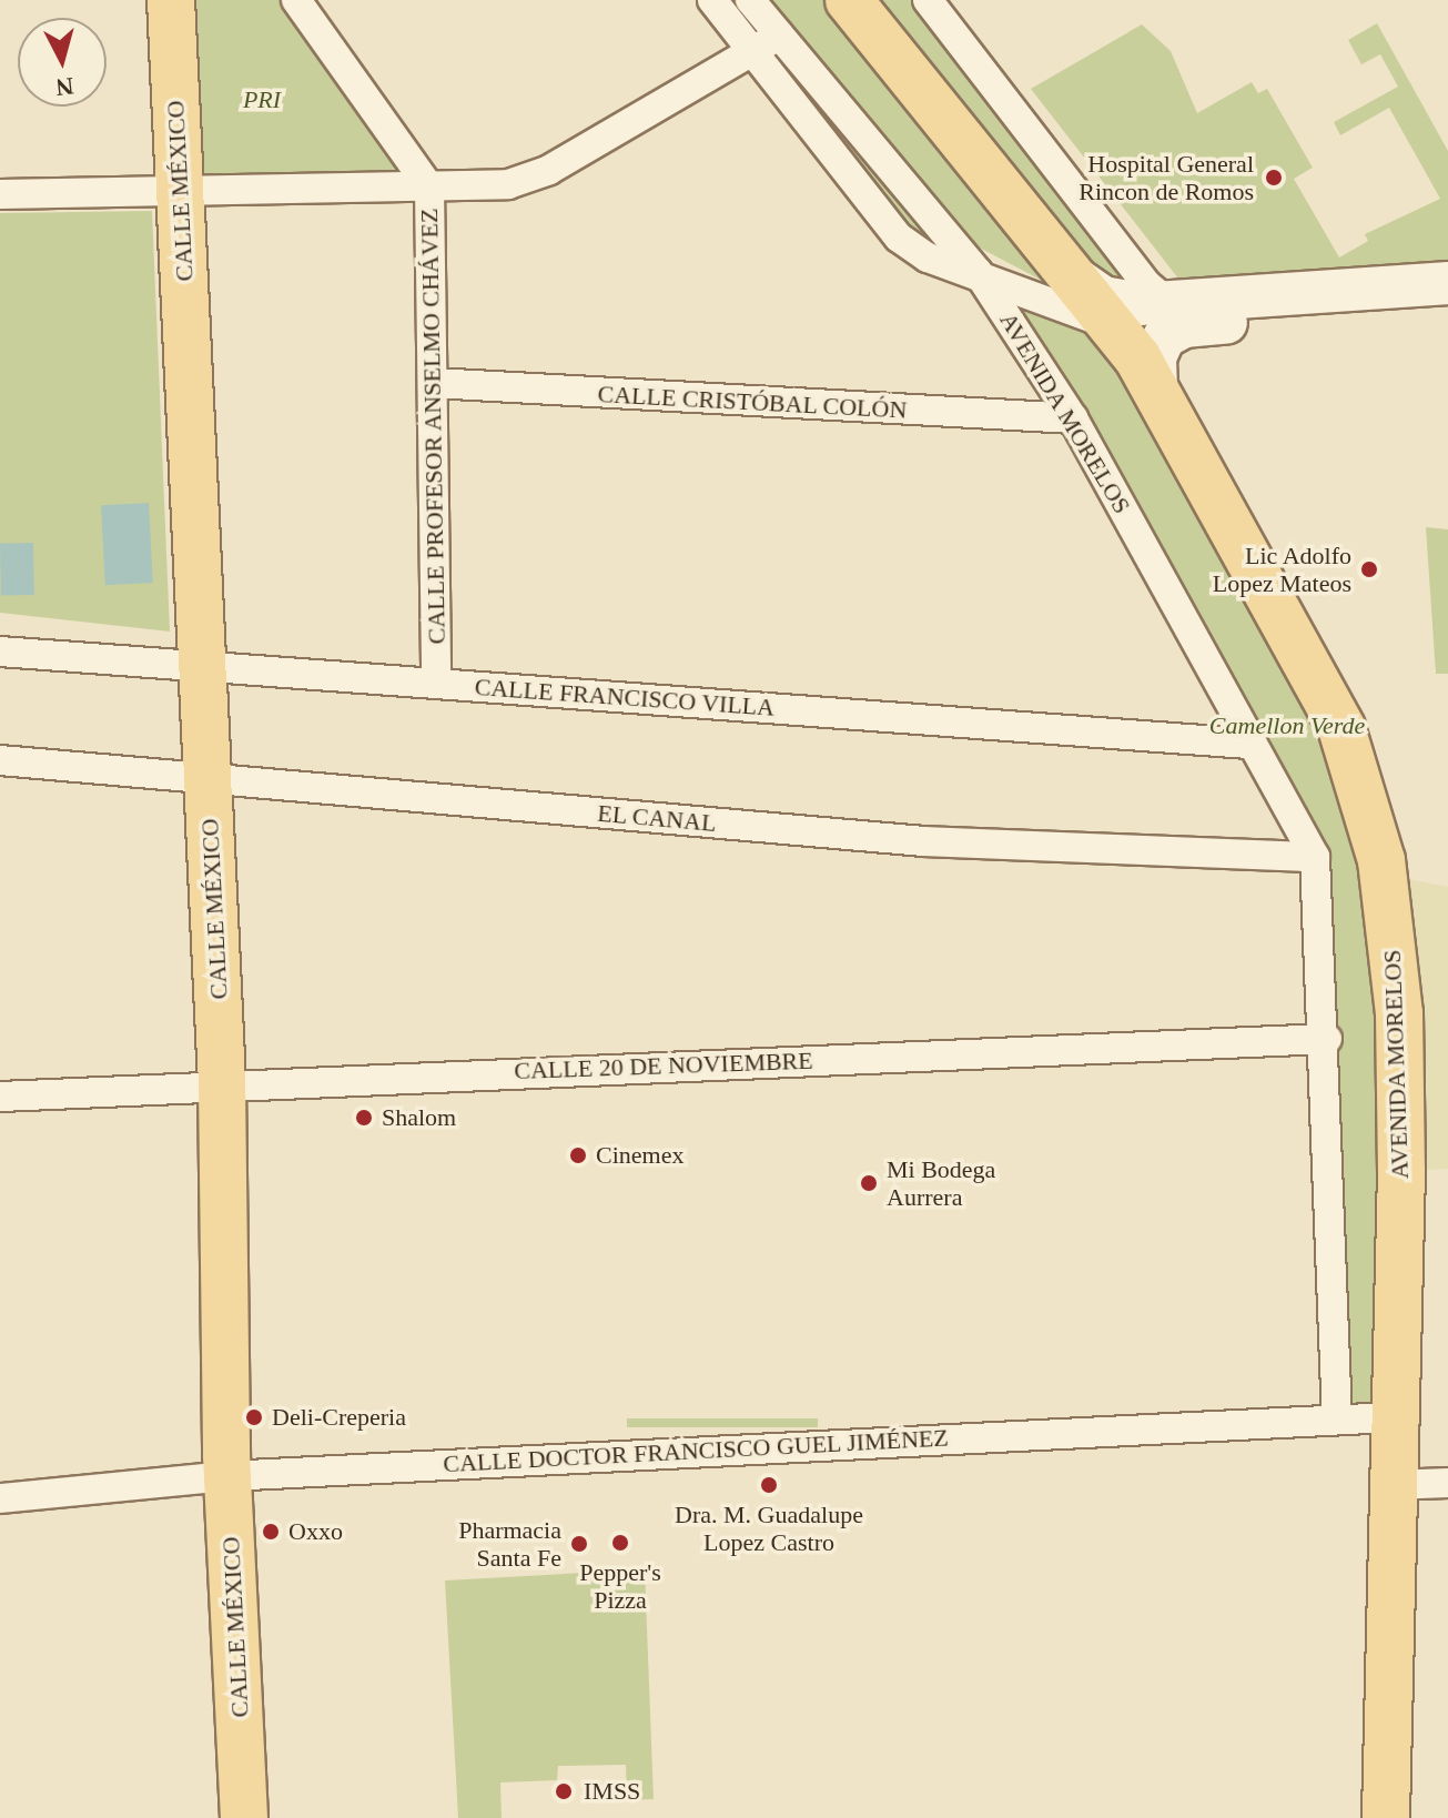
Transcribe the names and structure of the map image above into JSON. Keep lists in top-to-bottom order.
{
  "streets": {
    "main road": ["CALLE MÉXICO", "AVENIDA MORELOS"],
    "street": [
      "CALLE CRISTÓBAL COLÓN",
      "CALLE PROFESOR ANSELMO CHÁVEZ",
      "CALLE FRANCISCO VILLA",
      "EL CANAL",
      "CALLE 20 DE NOVIEMBRE",
      "CALLE DOCTOR FRANCISCO GUEL JIMÉNEZ"
    ]
  },
  "crossings": [
    ["CALLE MÉXICO", "CALLE FRANCISCO VILLA"],
    ["CALLE MÉXICO", "EL CANAL"],
    ["CALLE MÉXICO", "CALLE 20 DE NOVIEMBRE"],
    ["CALLE MÉXICO", "CALLE DOCTOR FRANCISCO GUEL JIMÉNEZ"],
    ["CALLE CRISTÓBAL COLÓN", "AVENIDA MORELOS"],
    ["CALLE CRISTÓBAL COLÓN", "CALLE PROFESOR ANSELMO CHÁVEZ"],
    ["AVENIDA MORELOS", "CALLE FRANCISCO VILLA"],
    ["AVENIDA MORELOS", "EL CANAL"],
    ["AVENIDA MORELOS", "CALLE 20 DE NOVIEMBRE"],
    ["AVENIDA MORELOS", "CALLE DOCTOR FRANCISCO GUEL JIMÉNEZ"],
    ["CALLE PROFESOR ANSELMO CHÁVEZ", "CALLE FRANCISCO VILLA"]
  ],
  "parks": ["PRI", "Camellon Verde"],
  "places": [
    "Hospital General Rincon de Romos",
    "Lic Adolfo Lopez Mateos",
    "Shalom",
    "Cinemex",
    "Mi Bodega Aurrera",
    "Deli-Creperia",
    "Dra. M. Guadalupe Lopez Castro",
    "Oxxo",
    "Pepper's Pizza",
    "Pharmacia Santa Fe",
    "IMSS"
  ],
  "north": "bottom"
}
